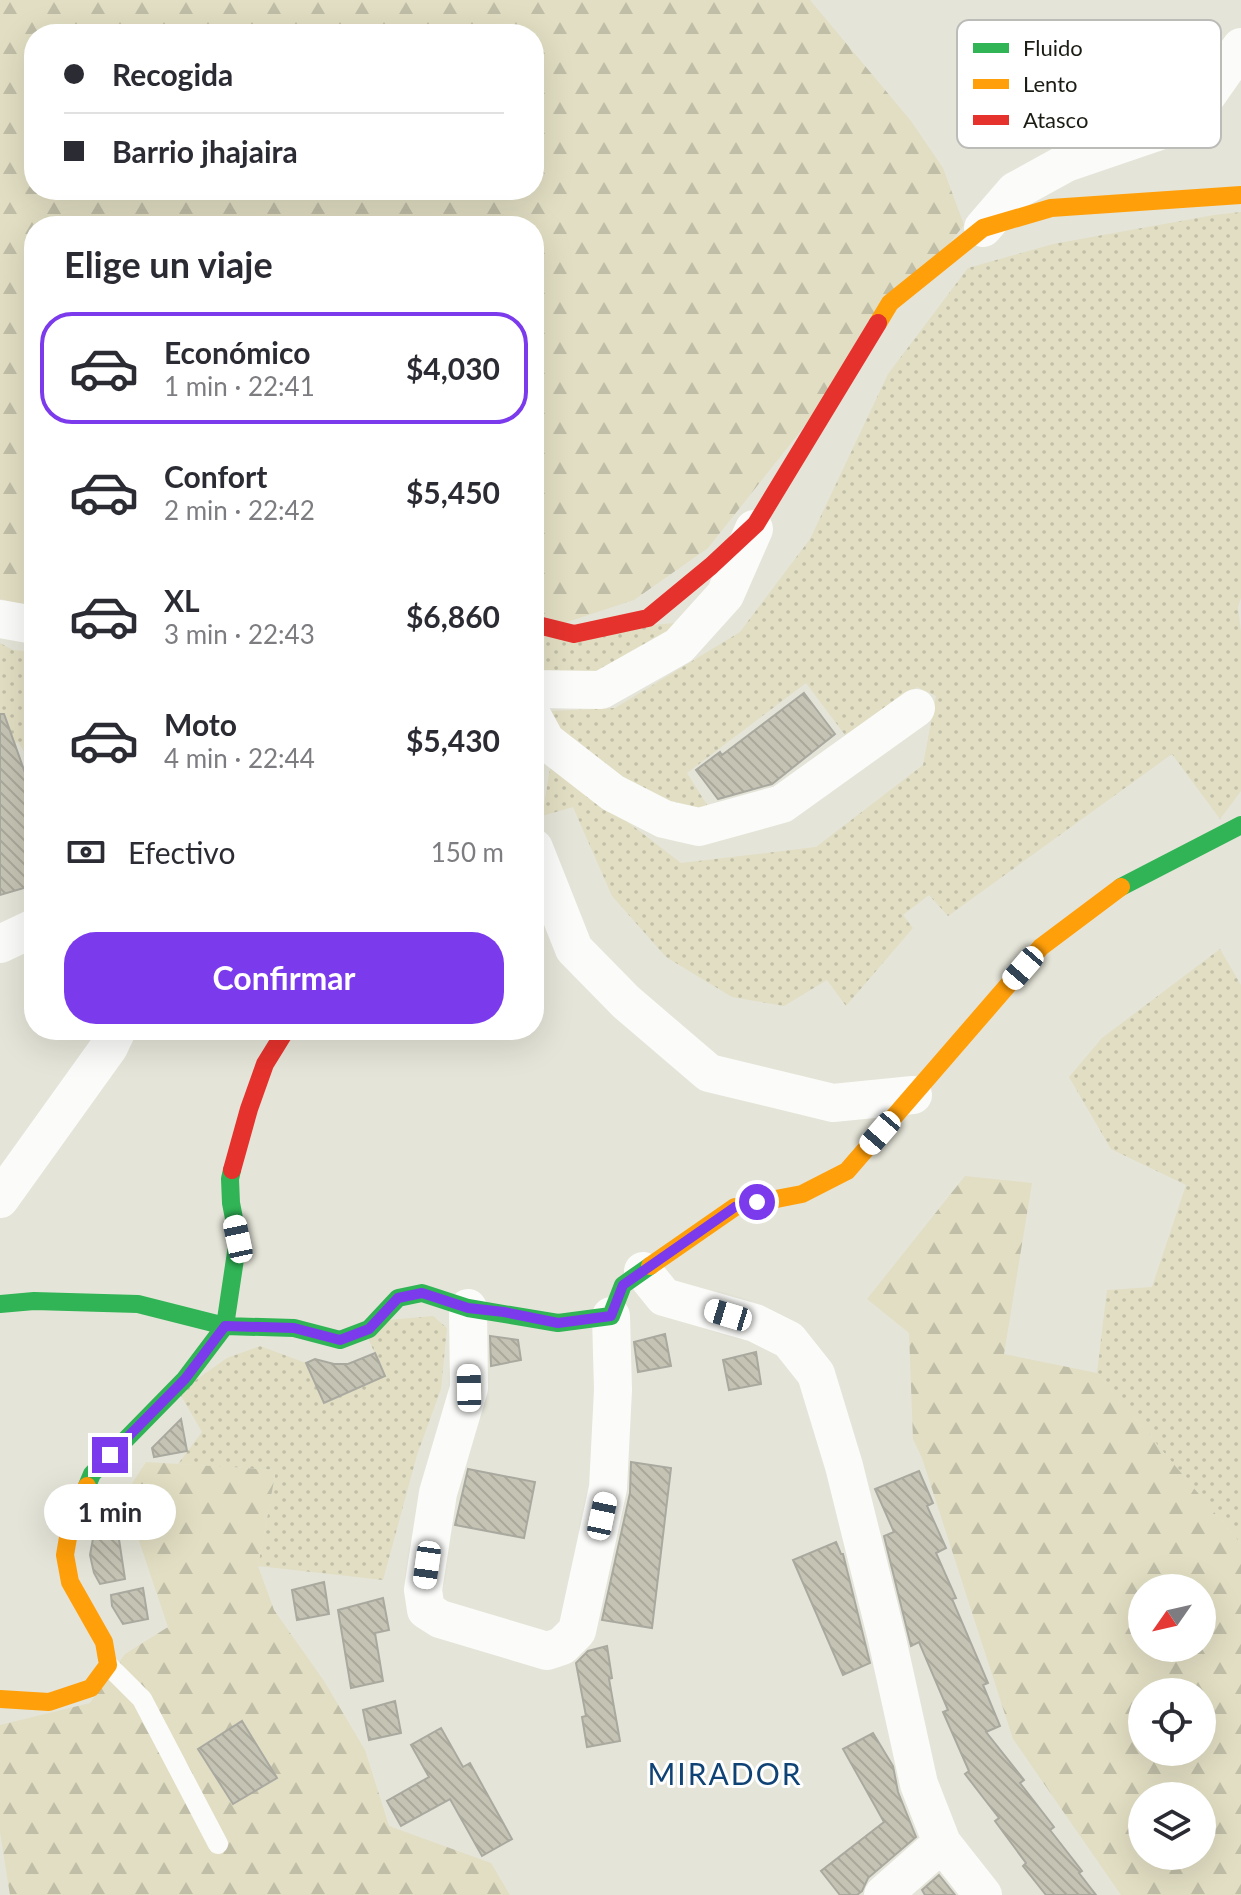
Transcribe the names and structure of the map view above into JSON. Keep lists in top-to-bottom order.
{
  "districts": ["MIRADOR"],
  "legend": ["Fluido", "Lento", "Atasco"],
  "north": "bottom left",
  "page": {
    "banner": ["Recogida", "Barrio jhajaira"],
    "heading": "Elige un viaje",
    "list": [
      {
        "name": "Económico",
        "note": "1 min · 22:41",
        "value": "$4,030"
      },
      {
        "name": "Confort",
        "note": "2 min · 22:42",
        "value": "$5,450"
      },
      {
        "name": "XL",
        "note": "3 min · 22:43",
        "value": "$6,860"
      },
      {
        "name": "Moto",
        "note": "4 min · 22:44",
        "value": "$5,430"
      }
    ],
    "pay": ["Efectivo", "150 m"],
    "buttons": "Confirmar",
    "bubble": "1 min"
  }
}
